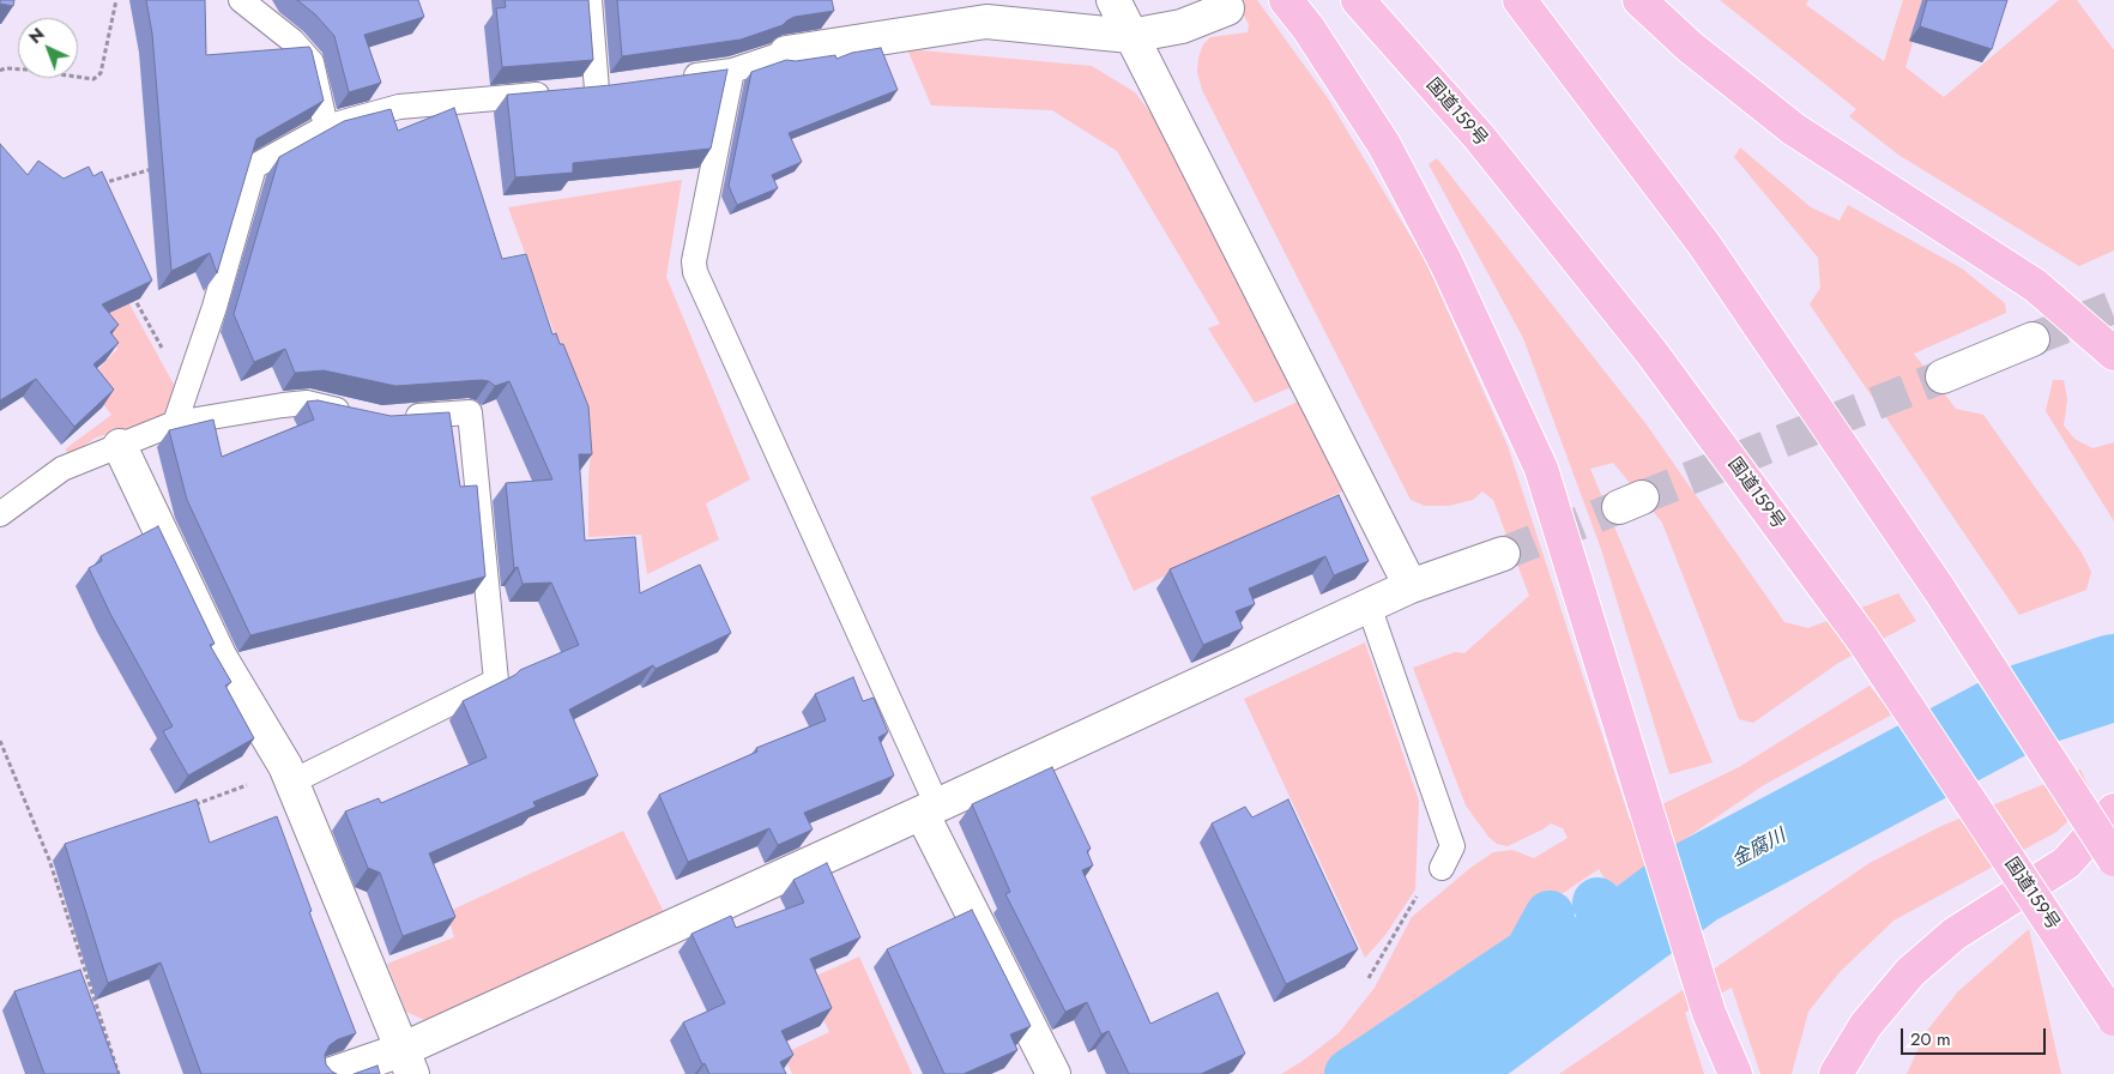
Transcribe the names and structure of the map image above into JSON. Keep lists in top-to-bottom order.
{
  "streets": {
    "highway": ["国道159号"]
  },
  "water": ["金腐川"],
  "scale_bar": "20 m",
  "north": "top left"
}
